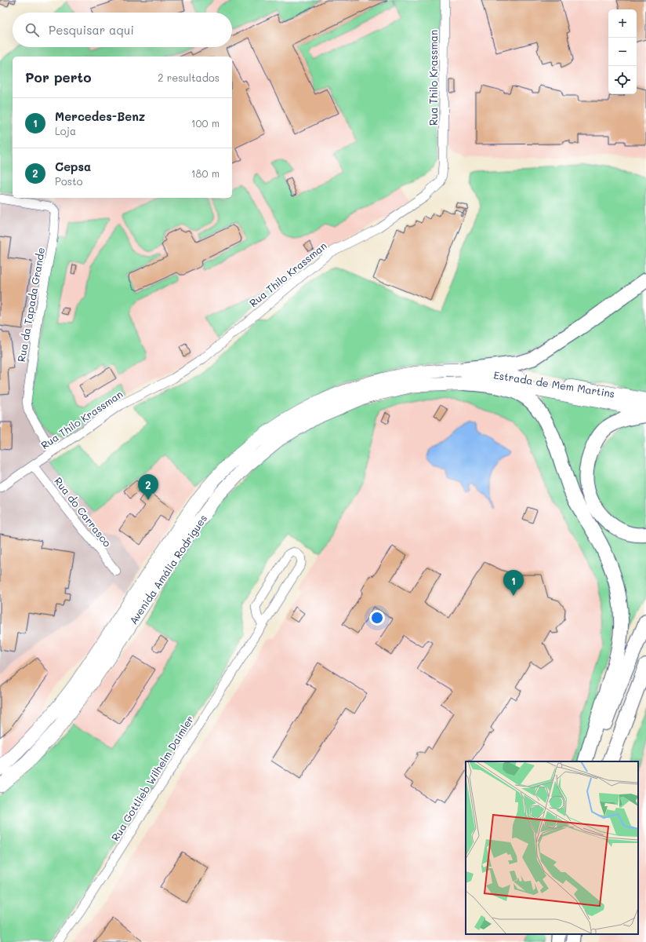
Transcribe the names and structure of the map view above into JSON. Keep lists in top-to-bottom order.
{
  "streets": {
    "main road": ["Estrada de Mem Martins", "Avenida Amália Rodrigues"],
    "street": [
      "Rua Thilo Krassman",
      "Rua da Tapada Grande",
      "Rua do Carrasco",
      "Rua Gottlieb Wilhelm Daimler"
    ]
  },
  "crossings": [
    ["Rua Thilo Krassman", "Rua da Tapada Grande"],
    ["Rua Thilo Krassman", "Rua do Carrasco"],
    ["Estrada de Mem Martins", "Avenida Amália Rodrigues"]
  ],
  "page": {
    "map_buttons": ["+", "−"],
    "search": "Pesquisar aqui",
    "heading": ["Por perto", "2 resultados"],
    "list": [
      {
        "mark": "1",
        "name": "Mercedes-Benz",
        "note": "Loja",
        "value": "100 m"
      },
      {
        "mark": "2",
        "name": "Cepsa",
        "note": "Posto",
        "value": "180 m"
      }
    ],
    "pins": ["2", "1"]
  }
}
